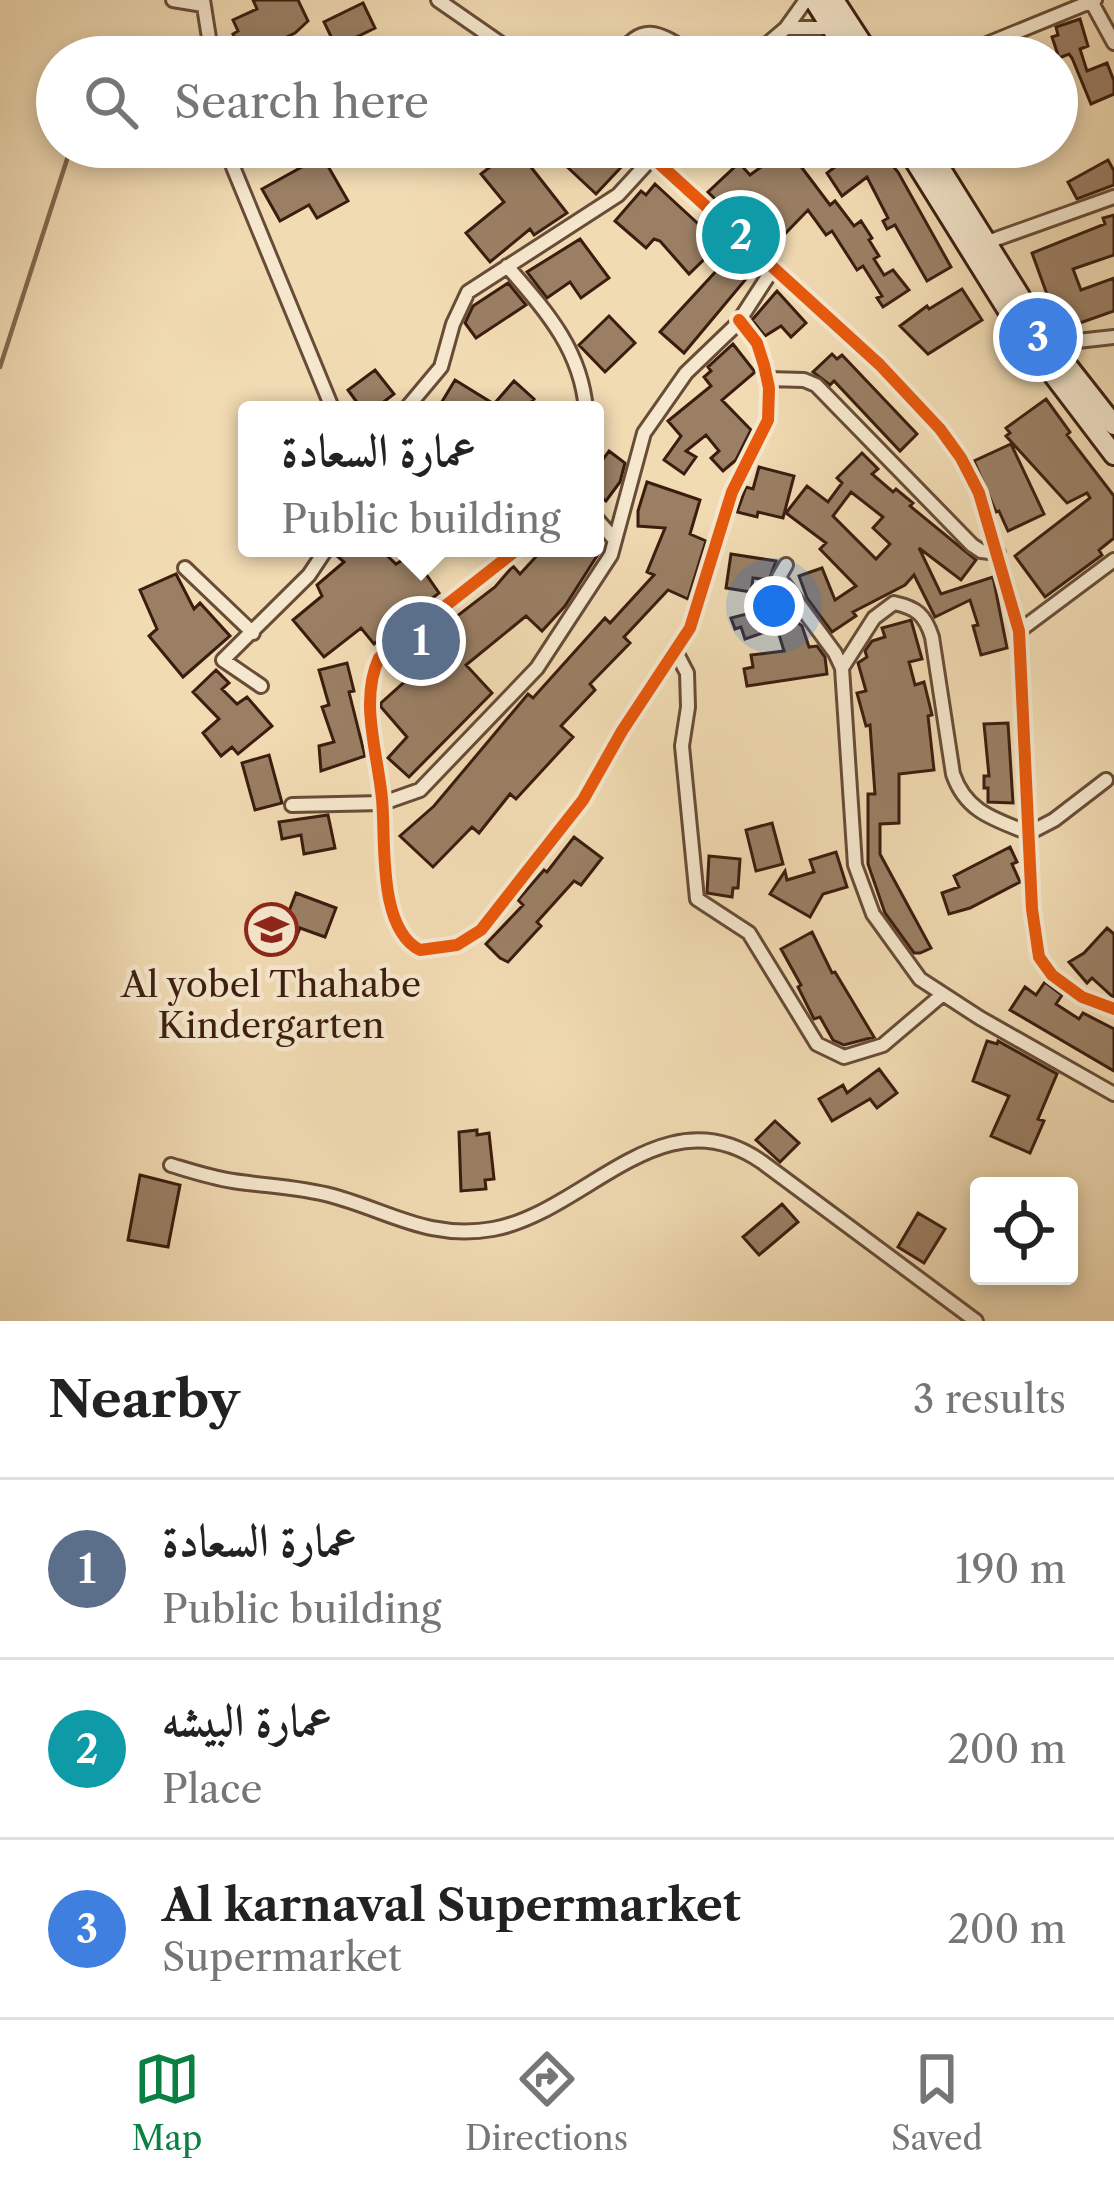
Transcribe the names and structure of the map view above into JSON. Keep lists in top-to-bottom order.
{
  "places": {
    "school or university": ["Al yobel Thahabe Kindergarten"]
  },
  "page": {
    "search": "Search here",
    "pins": ["2", "3", "1"],
    "popup": ["عمارة السعادة", "Public building"],
    "heading": ["Nearby", "3 results"],
    "list": [
      {
        "mark": "1",
        "name": "عمارة السعادة",
        "note": "Public building",
        "value": "190 m"
      },
      {
        "mark": "2",
        "name": "عمارة البيشه",
        "note": "Place",
        "value": "200 m"
      },
      {
        "mark": "3",
        "name": "Al karnaval Supermarket",
        "note": "Supermarket",
        "value": "200 m"
      }
    ],
    "nav": ["Map", "Directions", "Saved"]
  }
}
